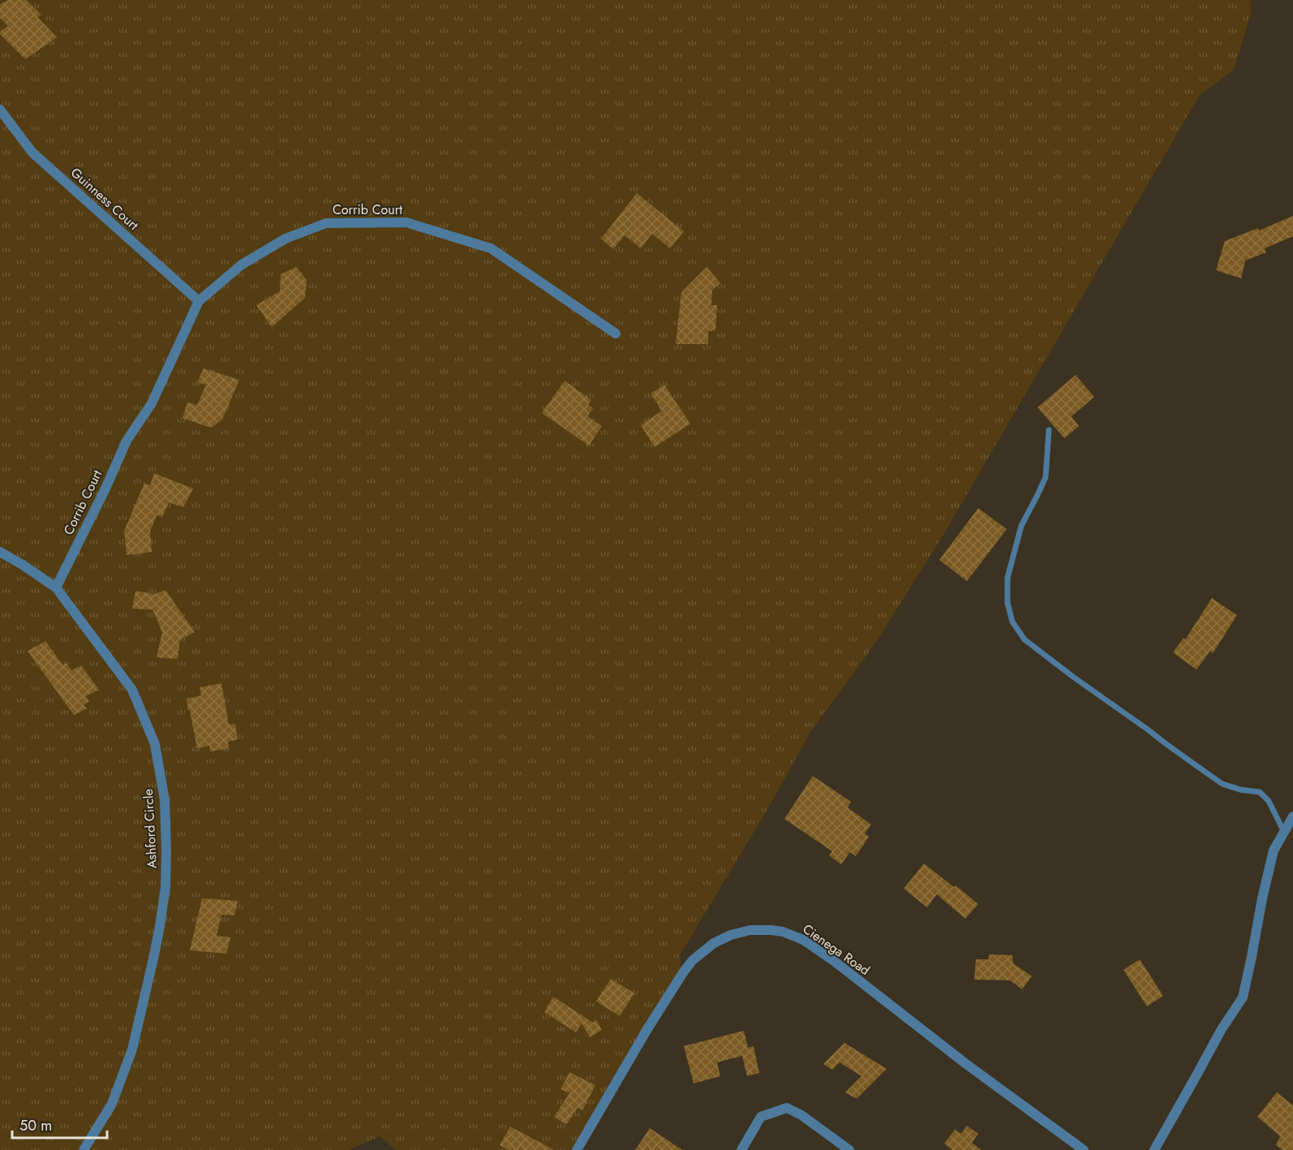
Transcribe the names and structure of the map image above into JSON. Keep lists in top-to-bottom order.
{
  "streets": {
    "street": [
      "Guinness Court",
      "Corrib Court",
      "Ashford Circle",
      "Cienega Road"
    ]
  },
  "crossings": [
    ["Guinness Court", "Corrib Court"],
    ["Corrib Court", "Ashford Circle"]
  ],
  "scale_bar": "50 m"
}
